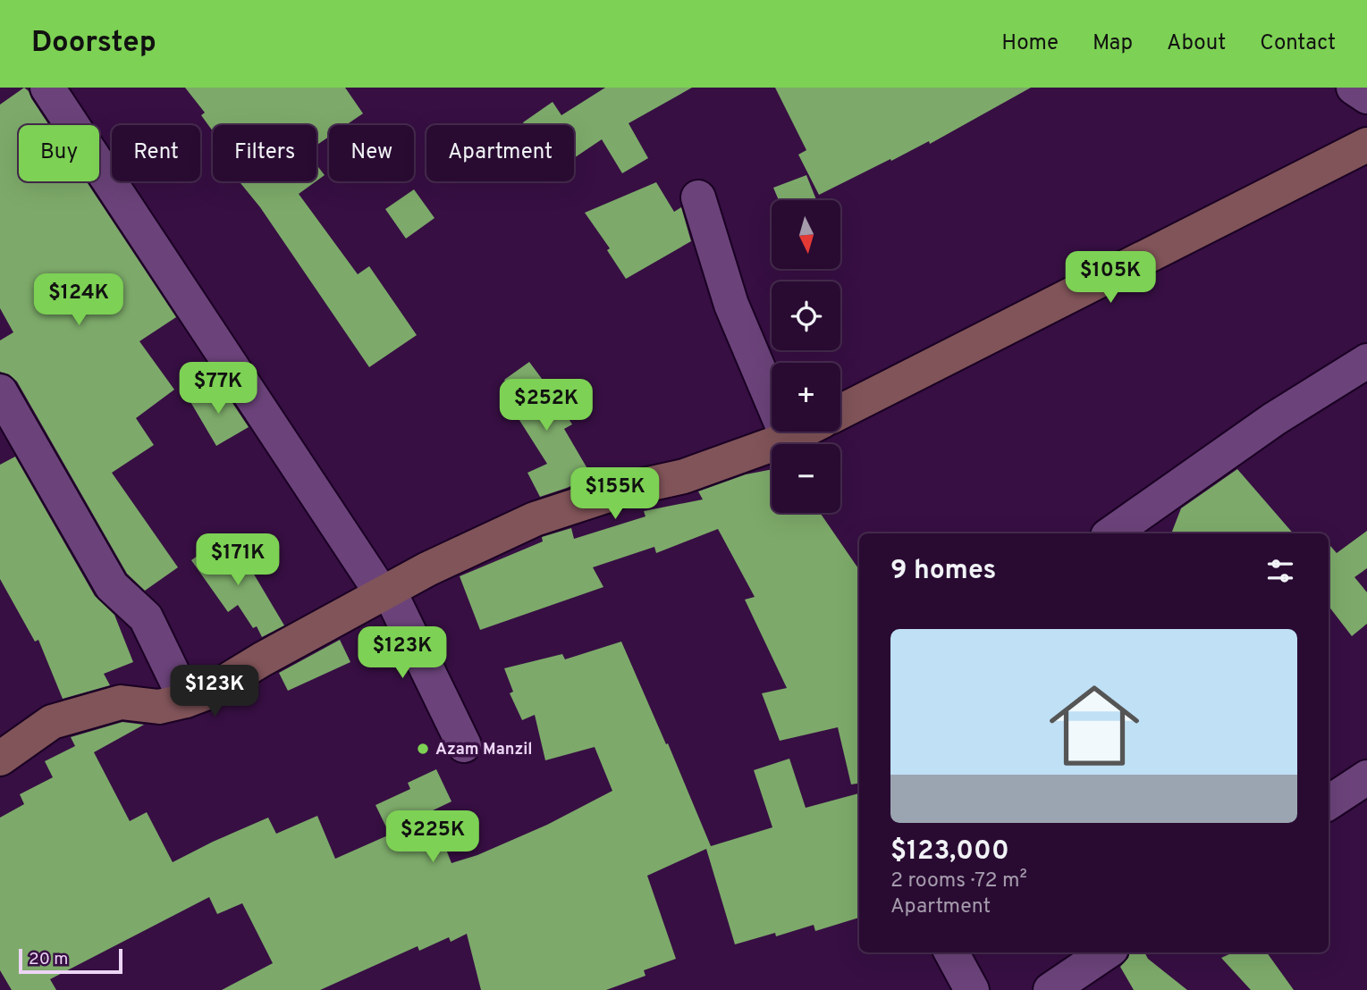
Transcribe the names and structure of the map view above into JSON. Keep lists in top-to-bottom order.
{
  "places": ["Azam Manzil"],
  "scale_bar": "20 m",
  "north": "bottom",
  "page": {
    "header": "Doorstep",
    "nav": [
      "Home",
      "Map",
      "About",
      "Contact"
    ],
    "chip": [
      "Buy",
      "Rent",
      "Filters",
      "New",
      "Apartment"
    ],
    "map_buttons": ["+", "−"],
    "price": [
      "$105K",
      "$124K",
      "$77K",
      "$252K",
      "$155K",
      "$171K",
      "$123K",
      "$123K",
      "$225K"
    ],
    "heading": "9 homes",
    "list": [
      {
        "name": "$123,000",
        "note": "2 rooms · 72 m² · Apartment"
      }
    ],
    "scale": "20 m"
  }
}
